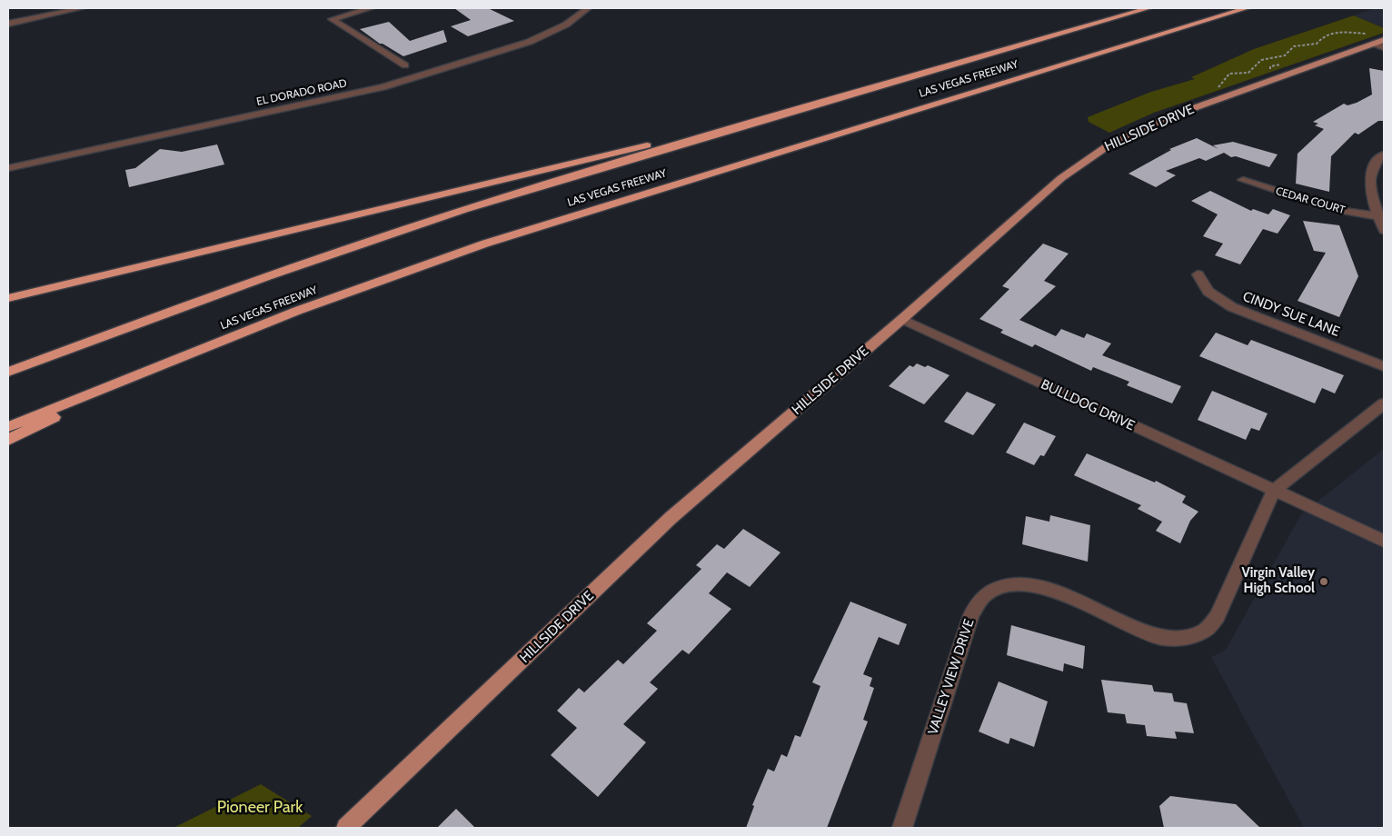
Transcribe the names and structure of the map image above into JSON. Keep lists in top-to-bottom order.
{
  "streets": {
    "highway": ["LAS VEGAS FREEWAY"],
    "main road": ["HILLSIDE DRIVE"],
    "street": [
      "EL DORADO ROAD",
      "CEDAR COURT",
      "CINDY SUE LANE",
      "BULLDOG DRIVE",
      "VALLEY VIEW DRIVE"
    ]
  },
  "crossings": [
    ["HILLSIDE DRIVE", "BULLDOG DRIVE"],
    ["BULLDOG DRIVE", "VALLEY VIEW DRIVE"]
  ],
  "parks": ["Pioneer Park"],
  "places": ["Virgin Valley High School"]
}
